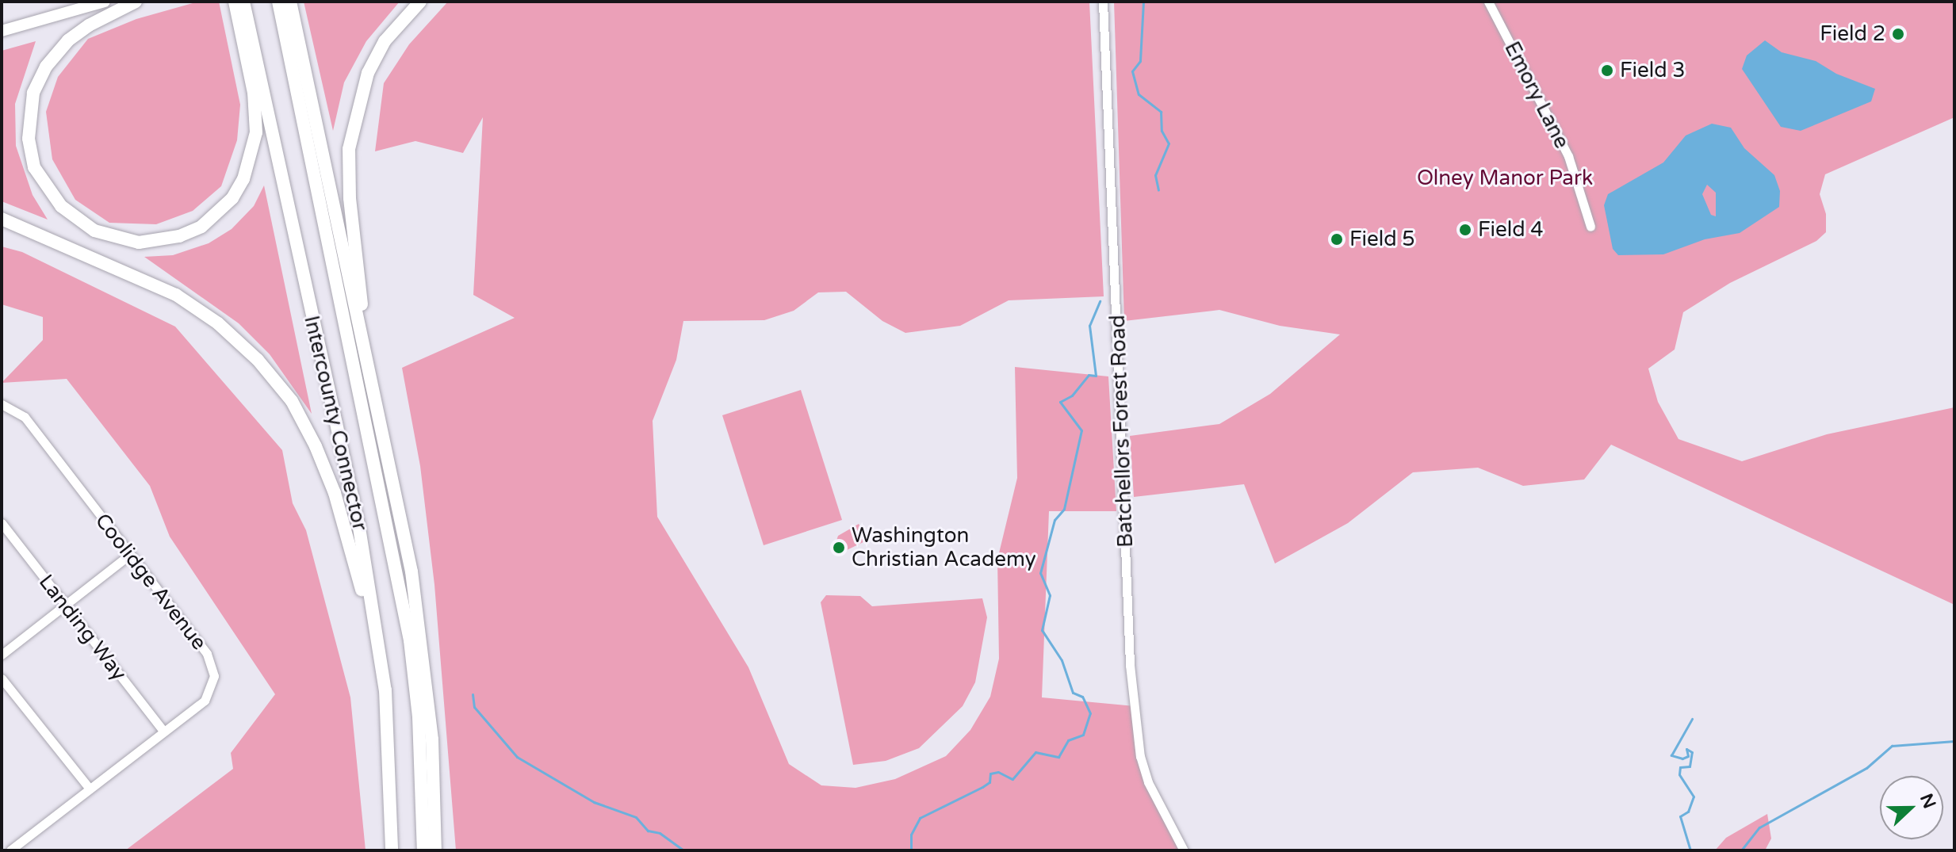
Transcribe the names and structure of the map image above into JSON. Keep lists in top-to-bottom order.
{
  "streets": {
    "highway": ["Intercounty Connector"],
    "street": [
      "Emory Lane",
      "Batchellors Forest Road",
      "Coolidge Avenue",
      "Landing Way"
    ]
  },
  "crossings": [
    ["Coolidge Avenue", "Landing Way"]
  ],
  "parks": ["Olney Manor Park"],
  "places": [
    "Field 2",
    "Field 3",
    "Field 4",
    "Field 5",
    "Washington Christian Academy"
  ],
  "north": "right"
}
